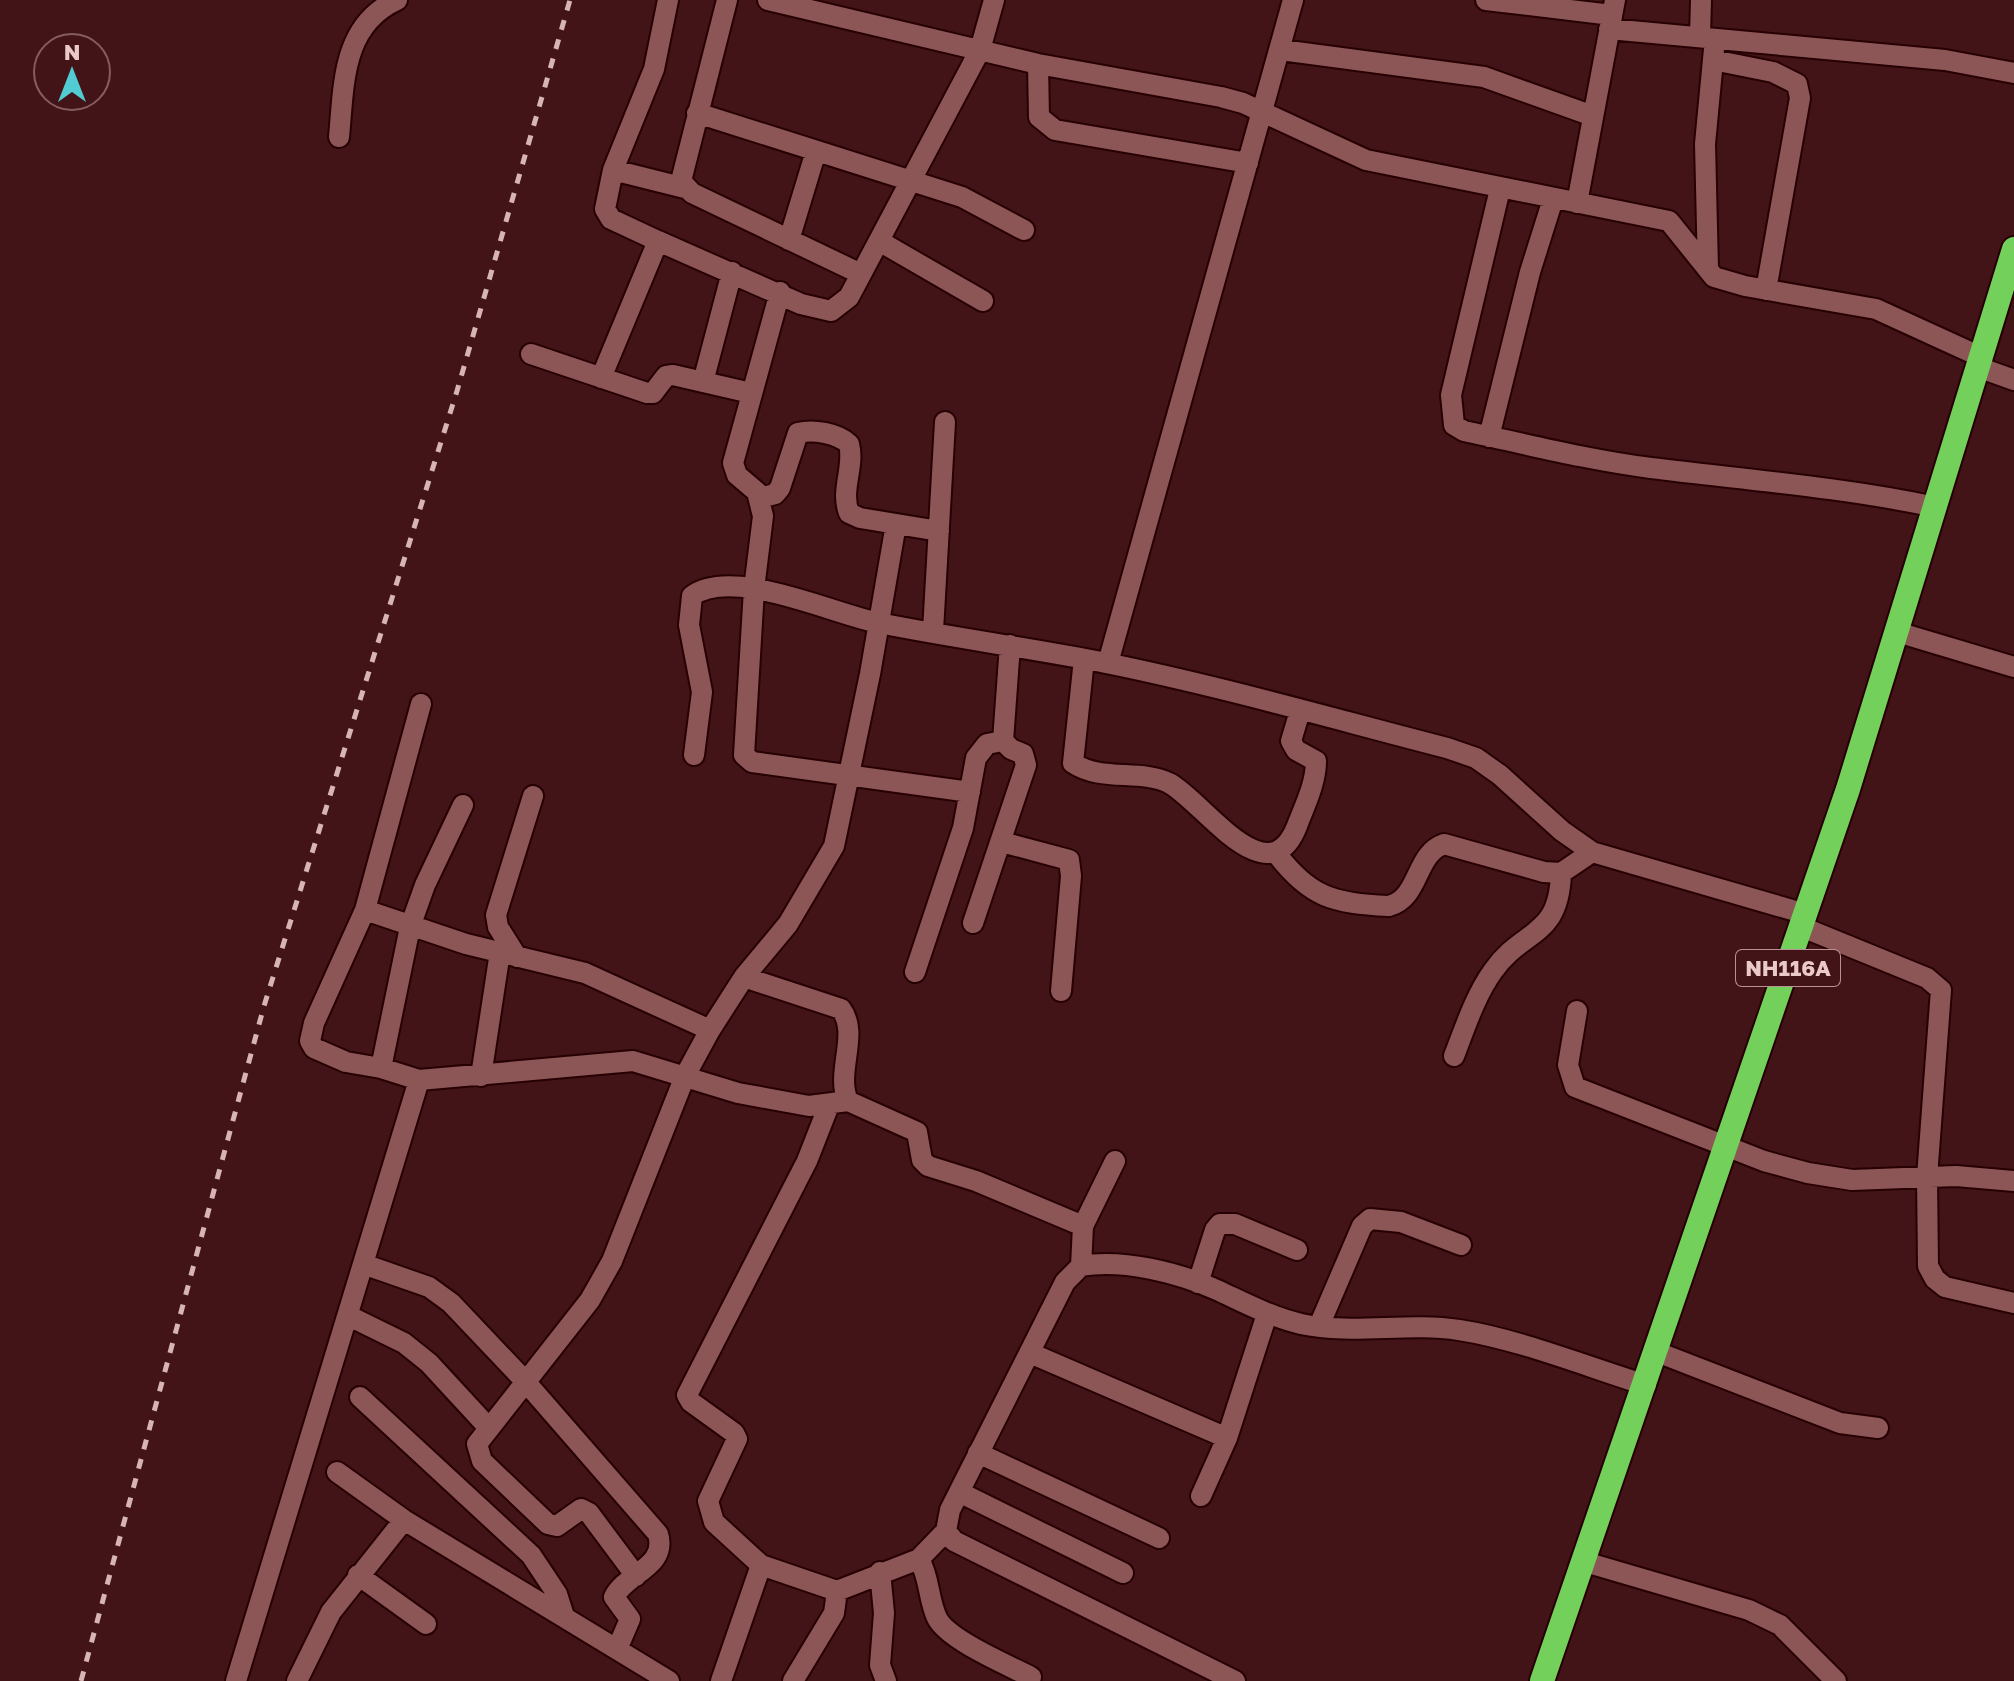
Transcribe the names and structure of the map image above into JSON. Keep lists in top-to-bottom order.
{
  "streets": {
    "highway": ["NH116A"]
  },
  "north": "top"
}
